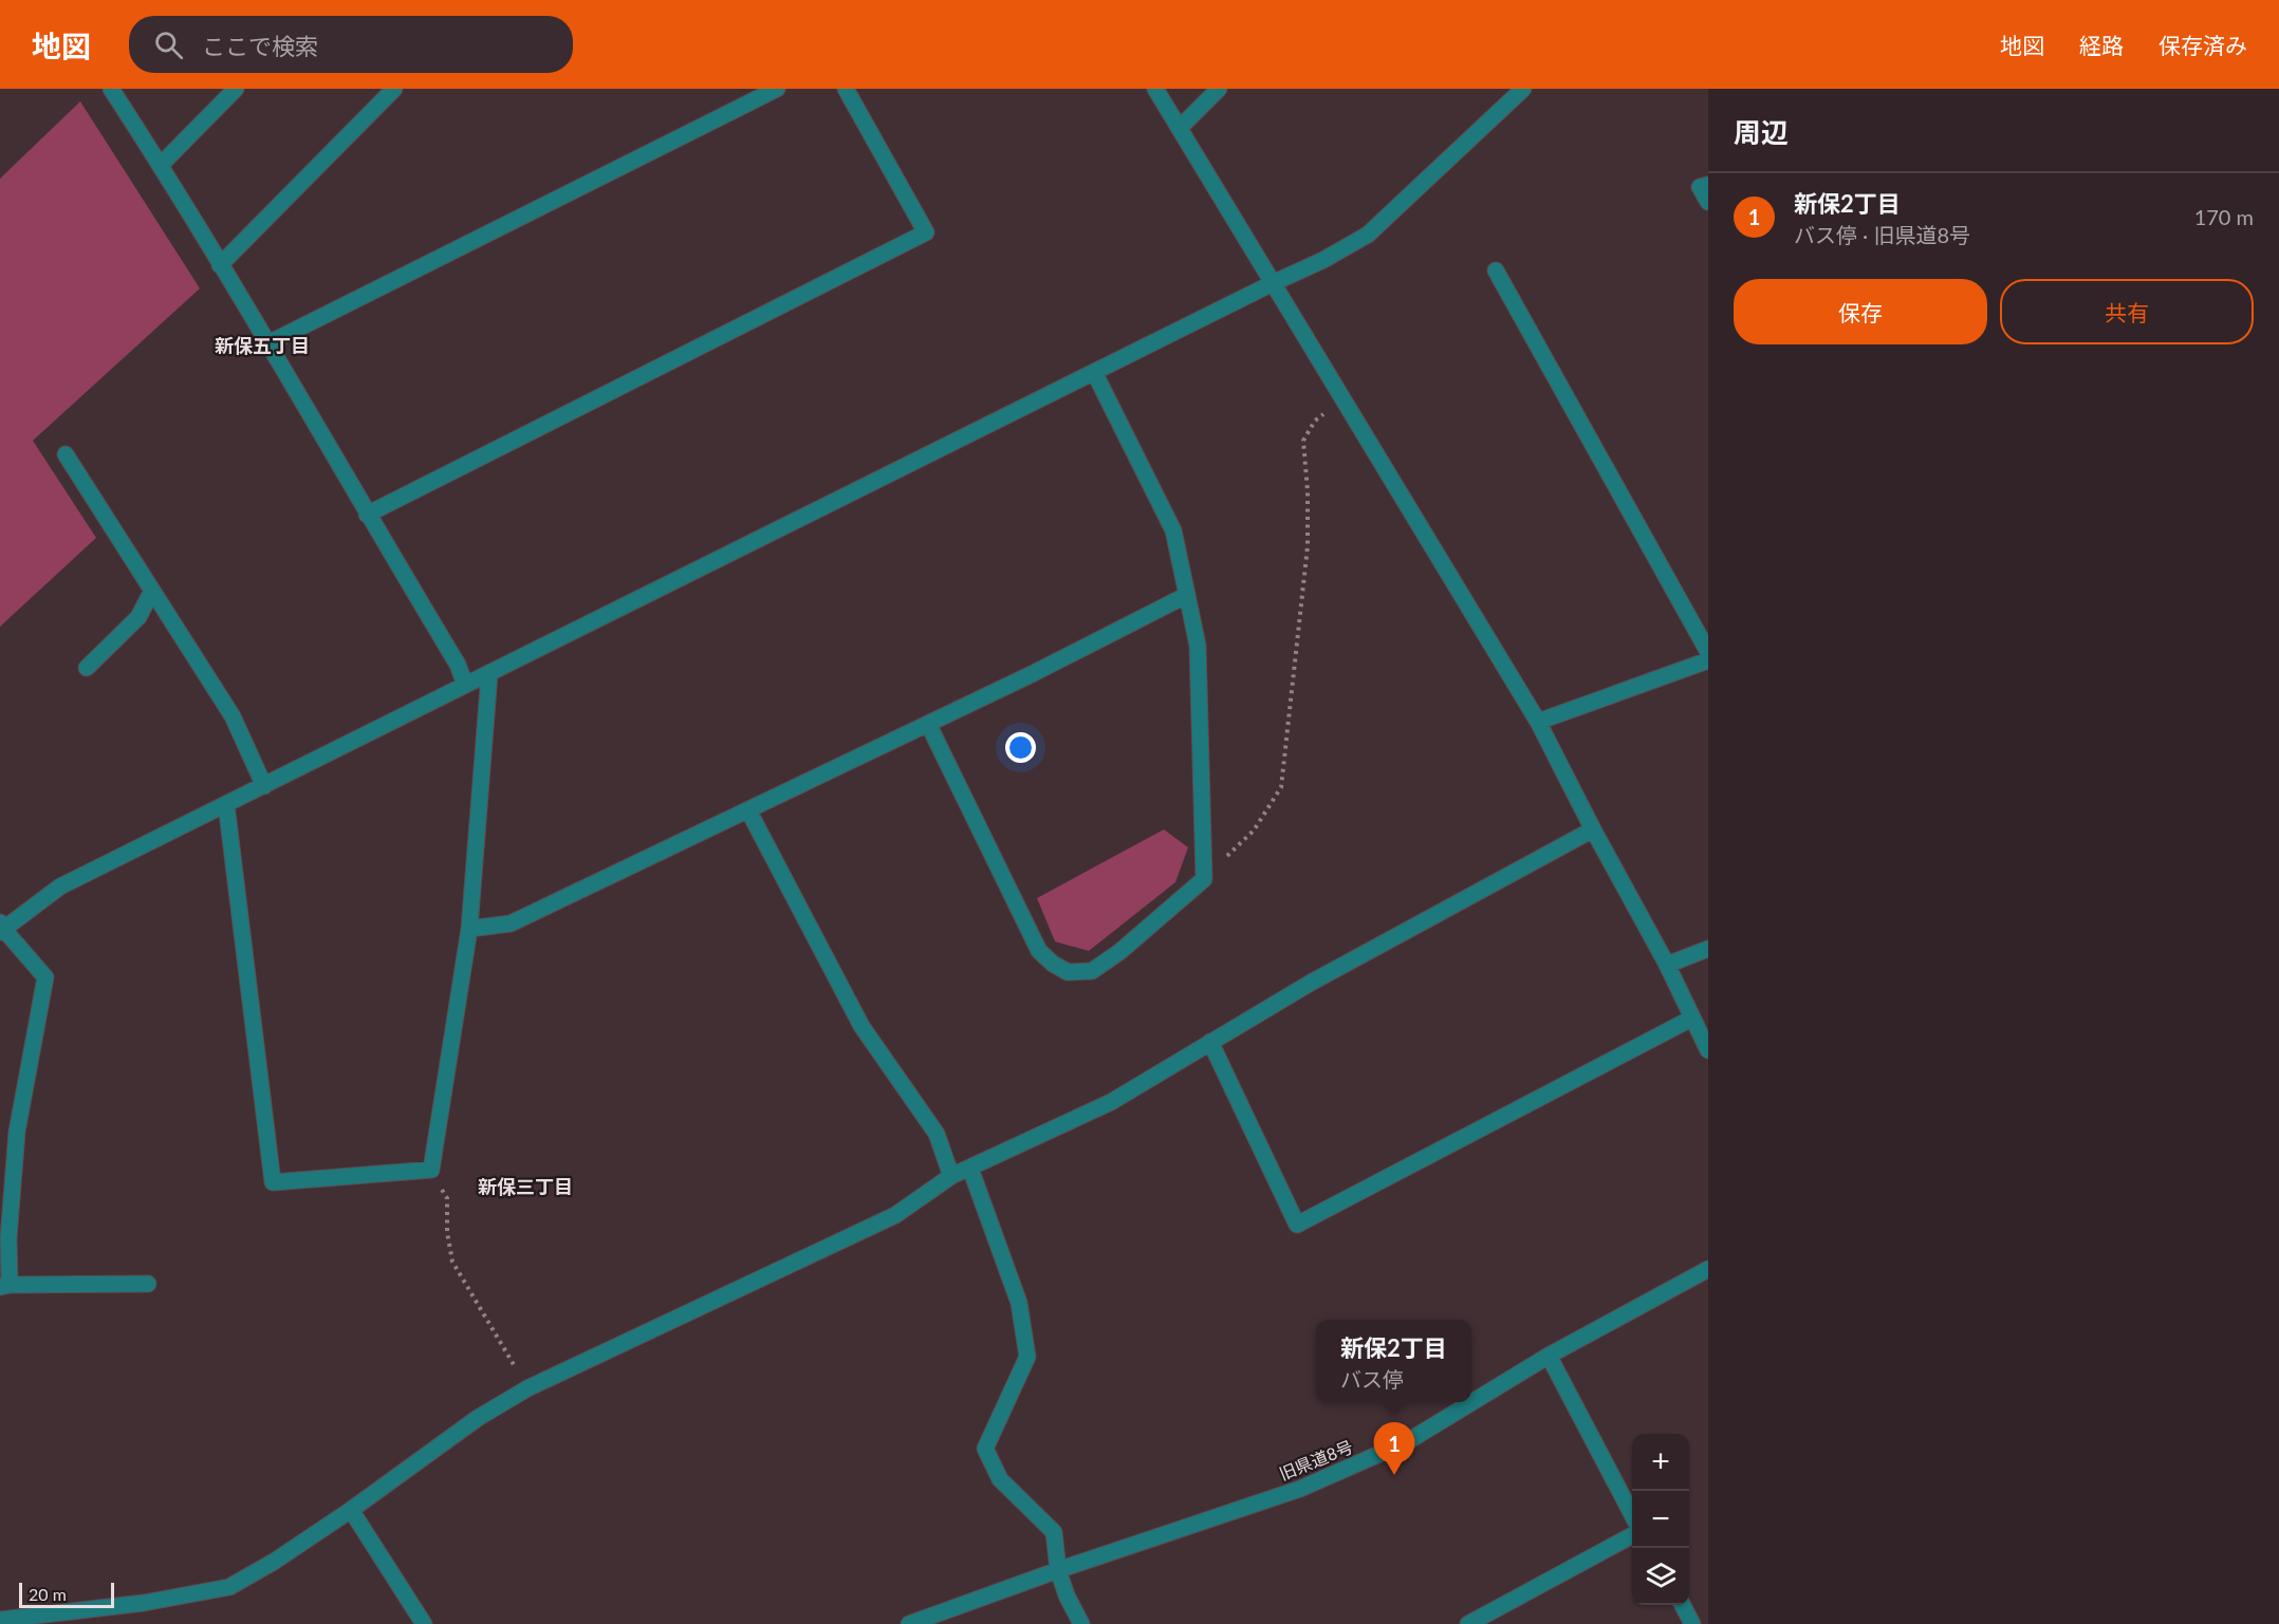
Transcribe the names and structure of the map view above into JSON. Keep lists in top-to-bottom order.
{
  "streets": {
    "street": ["旧県道8号"]
  },
  "districts": ["新保五丁目", "新保三丁目"],
  "scale_bar": "20 m",
  "page": {
    "header": "地図",
    "search": "ここで検索",
    "nav": ["地図", "経路", "保存済み"],
    "heading": "周辺",
    "list": [
      {
        "mark": "1",
        "name": "新保2丁目",
        "note": "バス停 · 旧県道8号",
        "value": "170 m"
      }
    ],
    "buttons": ["保存", "共有"],
    "popup": ["新保2丁目", "バス停"],
    "pins": "1",
    "map_buttons": ["+", "−"],
    "scale": "20 m"
  }
}
